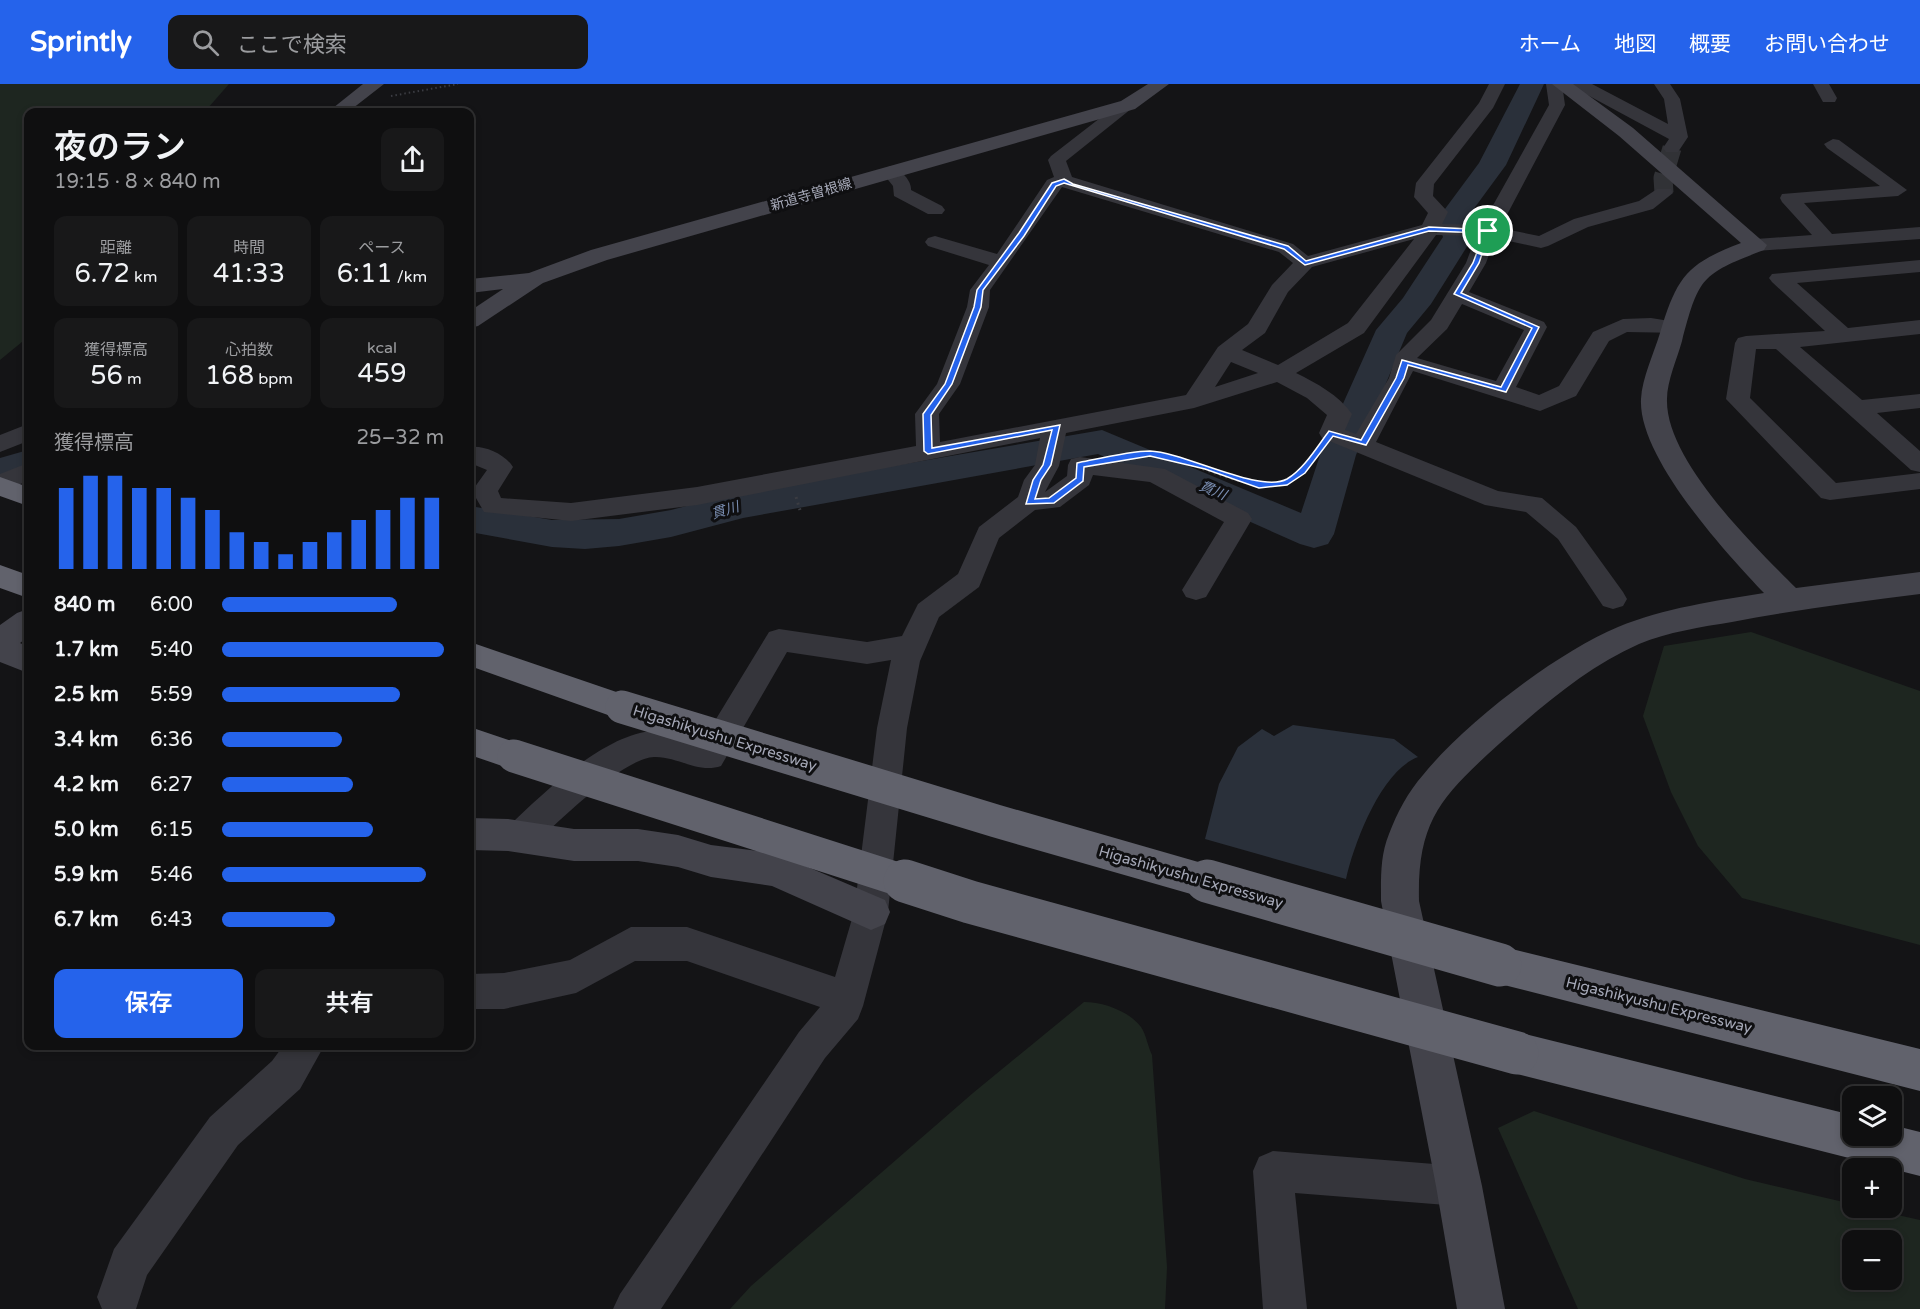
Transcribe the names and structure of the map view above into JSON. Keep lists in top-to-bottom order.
{
  "streets": {
    "highway": ["Higashikyushu Expressway"],
    "street": ["新道寺曽根線"]
  },
  "water": ["貫川"],
  "page": {
    "header": "Sprintly",
    "search": "ここで検索",
    "nav": [
      "ホーム",
      "地図",
      "概要",
      "お問い合わせ"
    ],
    "heading": ["夜のラン", "19:15 · 8 × 840 m"],
    "stats": [
      ["距離", "6.72 km"],
      ["時間", "41:33"],
      ["ペース", "6:11 /km"],
      ["獲得標高", "56 m"],
      ["心拍数", "168 bpm"],
      ["kcal", "459"]
    ],
    "chart": ["獲得標高", "25–32 m"],
    "list": [
      {
        "name": "840 m",
        "note": "6:00"
      },
      {
        "name": "1.7 km",
        "note": "5:40"
      },
      {
        "name": "2.5 km",
        "note": "5:59"
      },
      {
        "name": "3.4 km",
        "note": "6:36"
      },
      {
        "name": "4.2 km",
        "note": "6:27"
      },
      {
        "name": "5.0 km",
        "note": "6:15"
      },
      {
        "name": "5.9 km",
        "note": "5:46"
      },
      {
        "name": "6.7 km",
        "note": "6:43"
      }
    ],
    "buttons": ["保存", "共有"],
    "map_buttons": ["+", "−"]
  }
}
